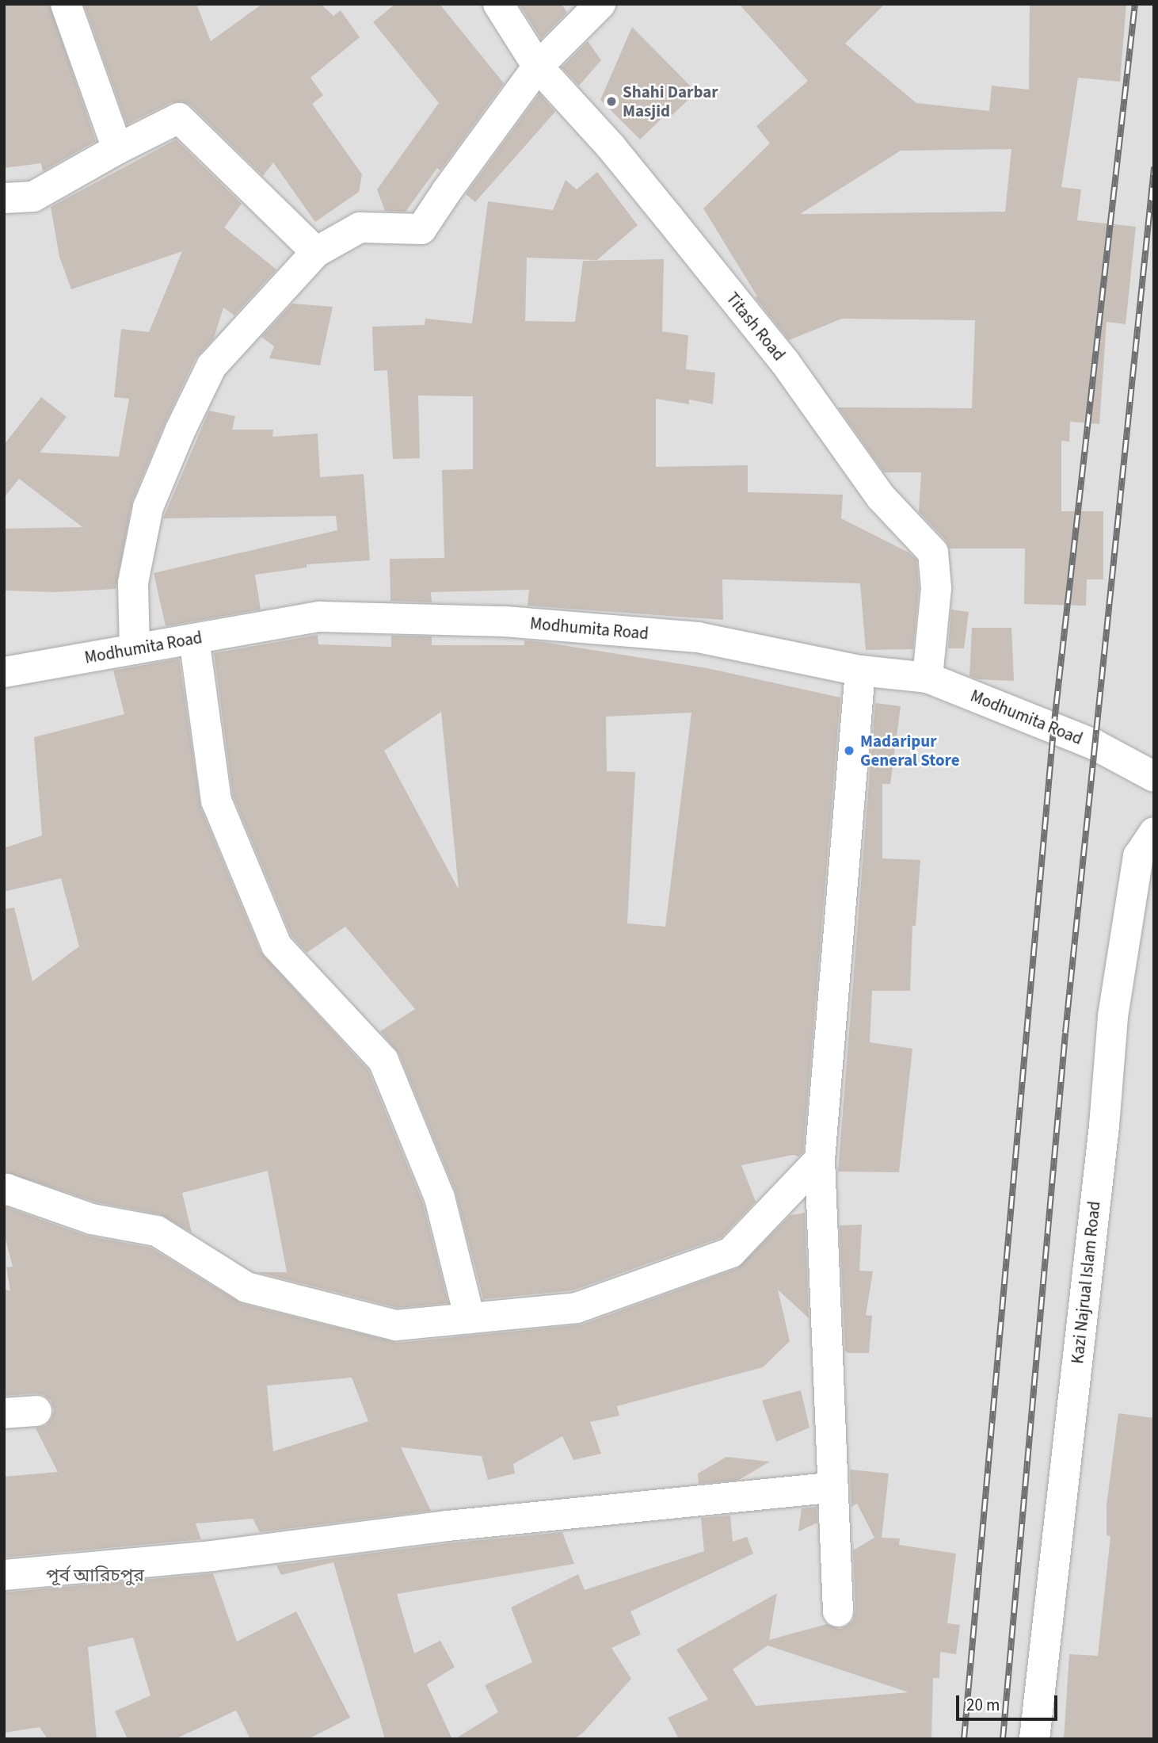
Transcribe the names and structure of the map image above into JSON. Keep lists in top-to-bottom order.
{
  "streets": {
    "street": ["Titash Road", "Modhumita Road", "Kazi Najrual Islam Road"]
  },
  "crossings": [
    ["Titash Road", "Modhumita Road"]
  ],
  "districts": ["পূর্ব আরিচপুর"],
  "places": ["Shahi Darbar Masjid", "Madaripur General Store"],
  "scale_bar": "20 m"
}
